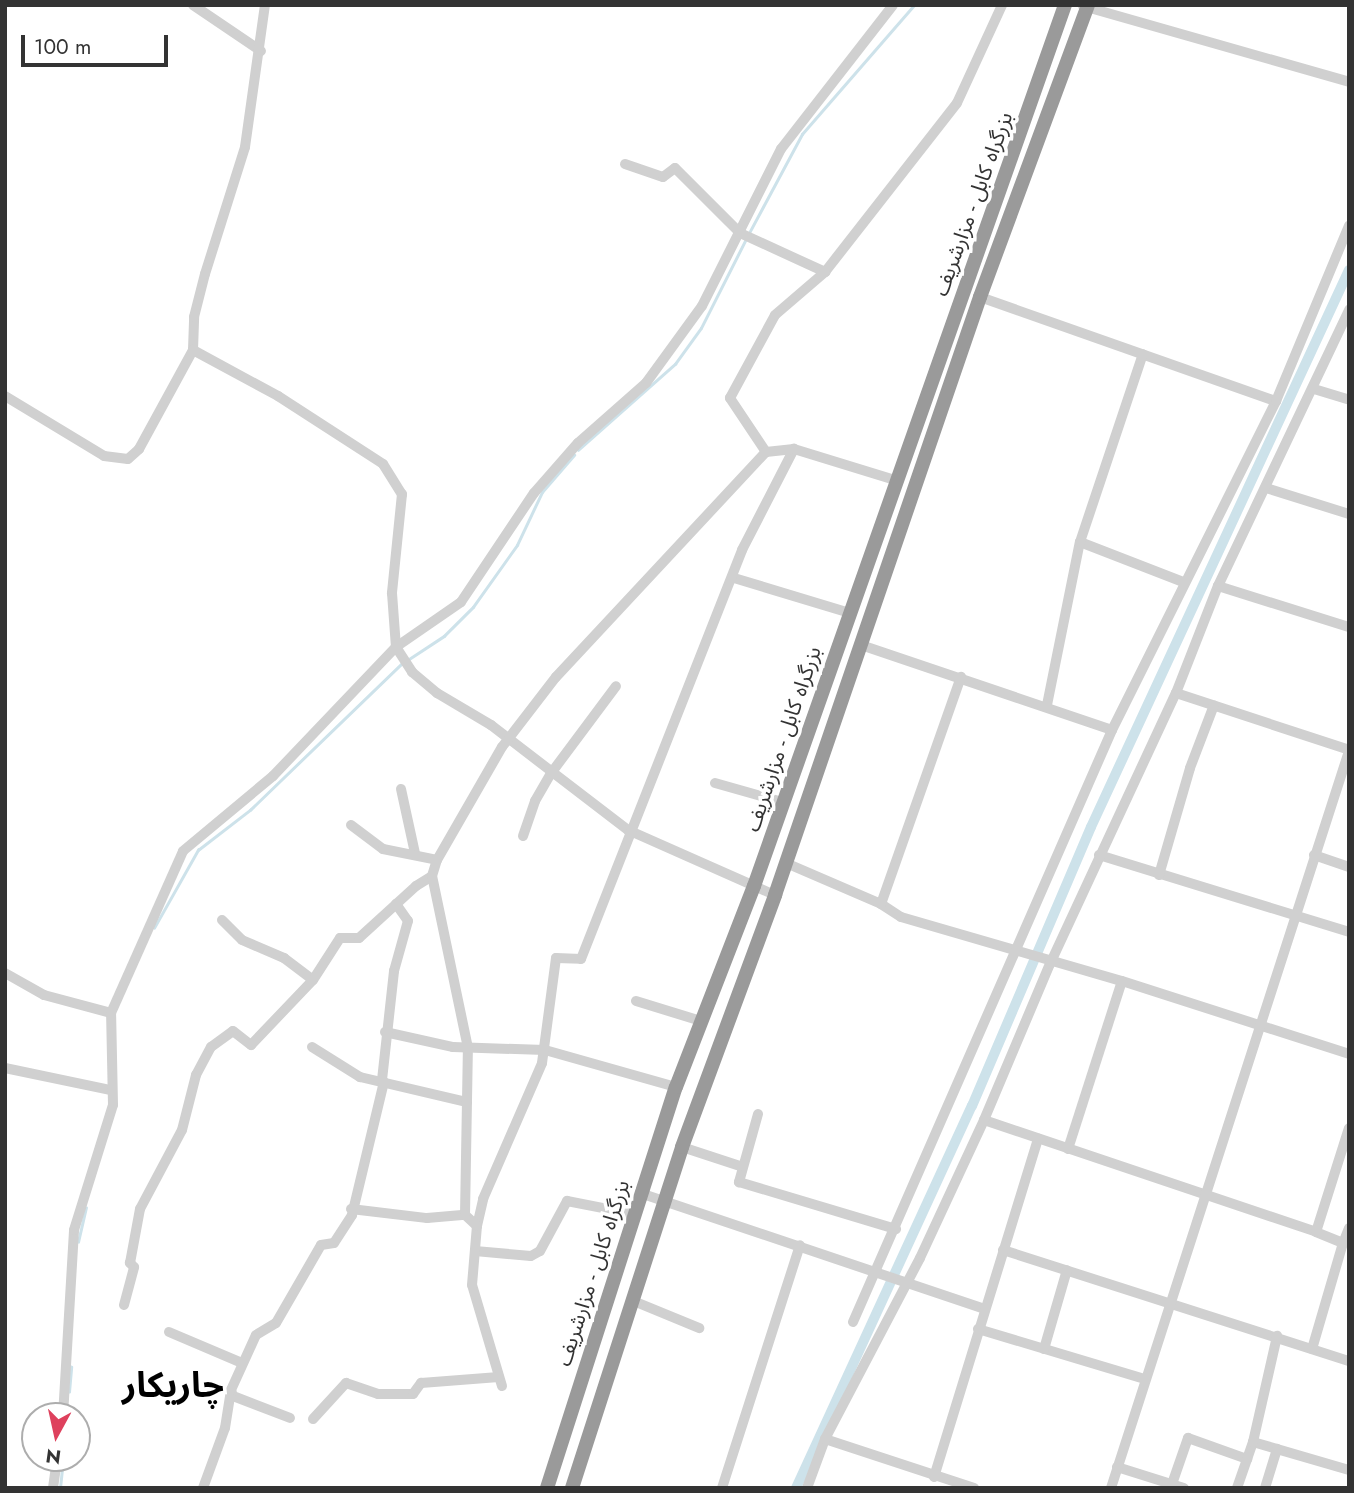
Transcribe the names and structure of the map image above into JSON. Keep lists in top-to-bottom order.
{
  "streets": {
    "highway": ["بزرگراه کابل - مزارشریف"]
  },
  "districts": ["چاریکار"],
  "scale_bar": "100 m",
  "north": "bottom"
}
